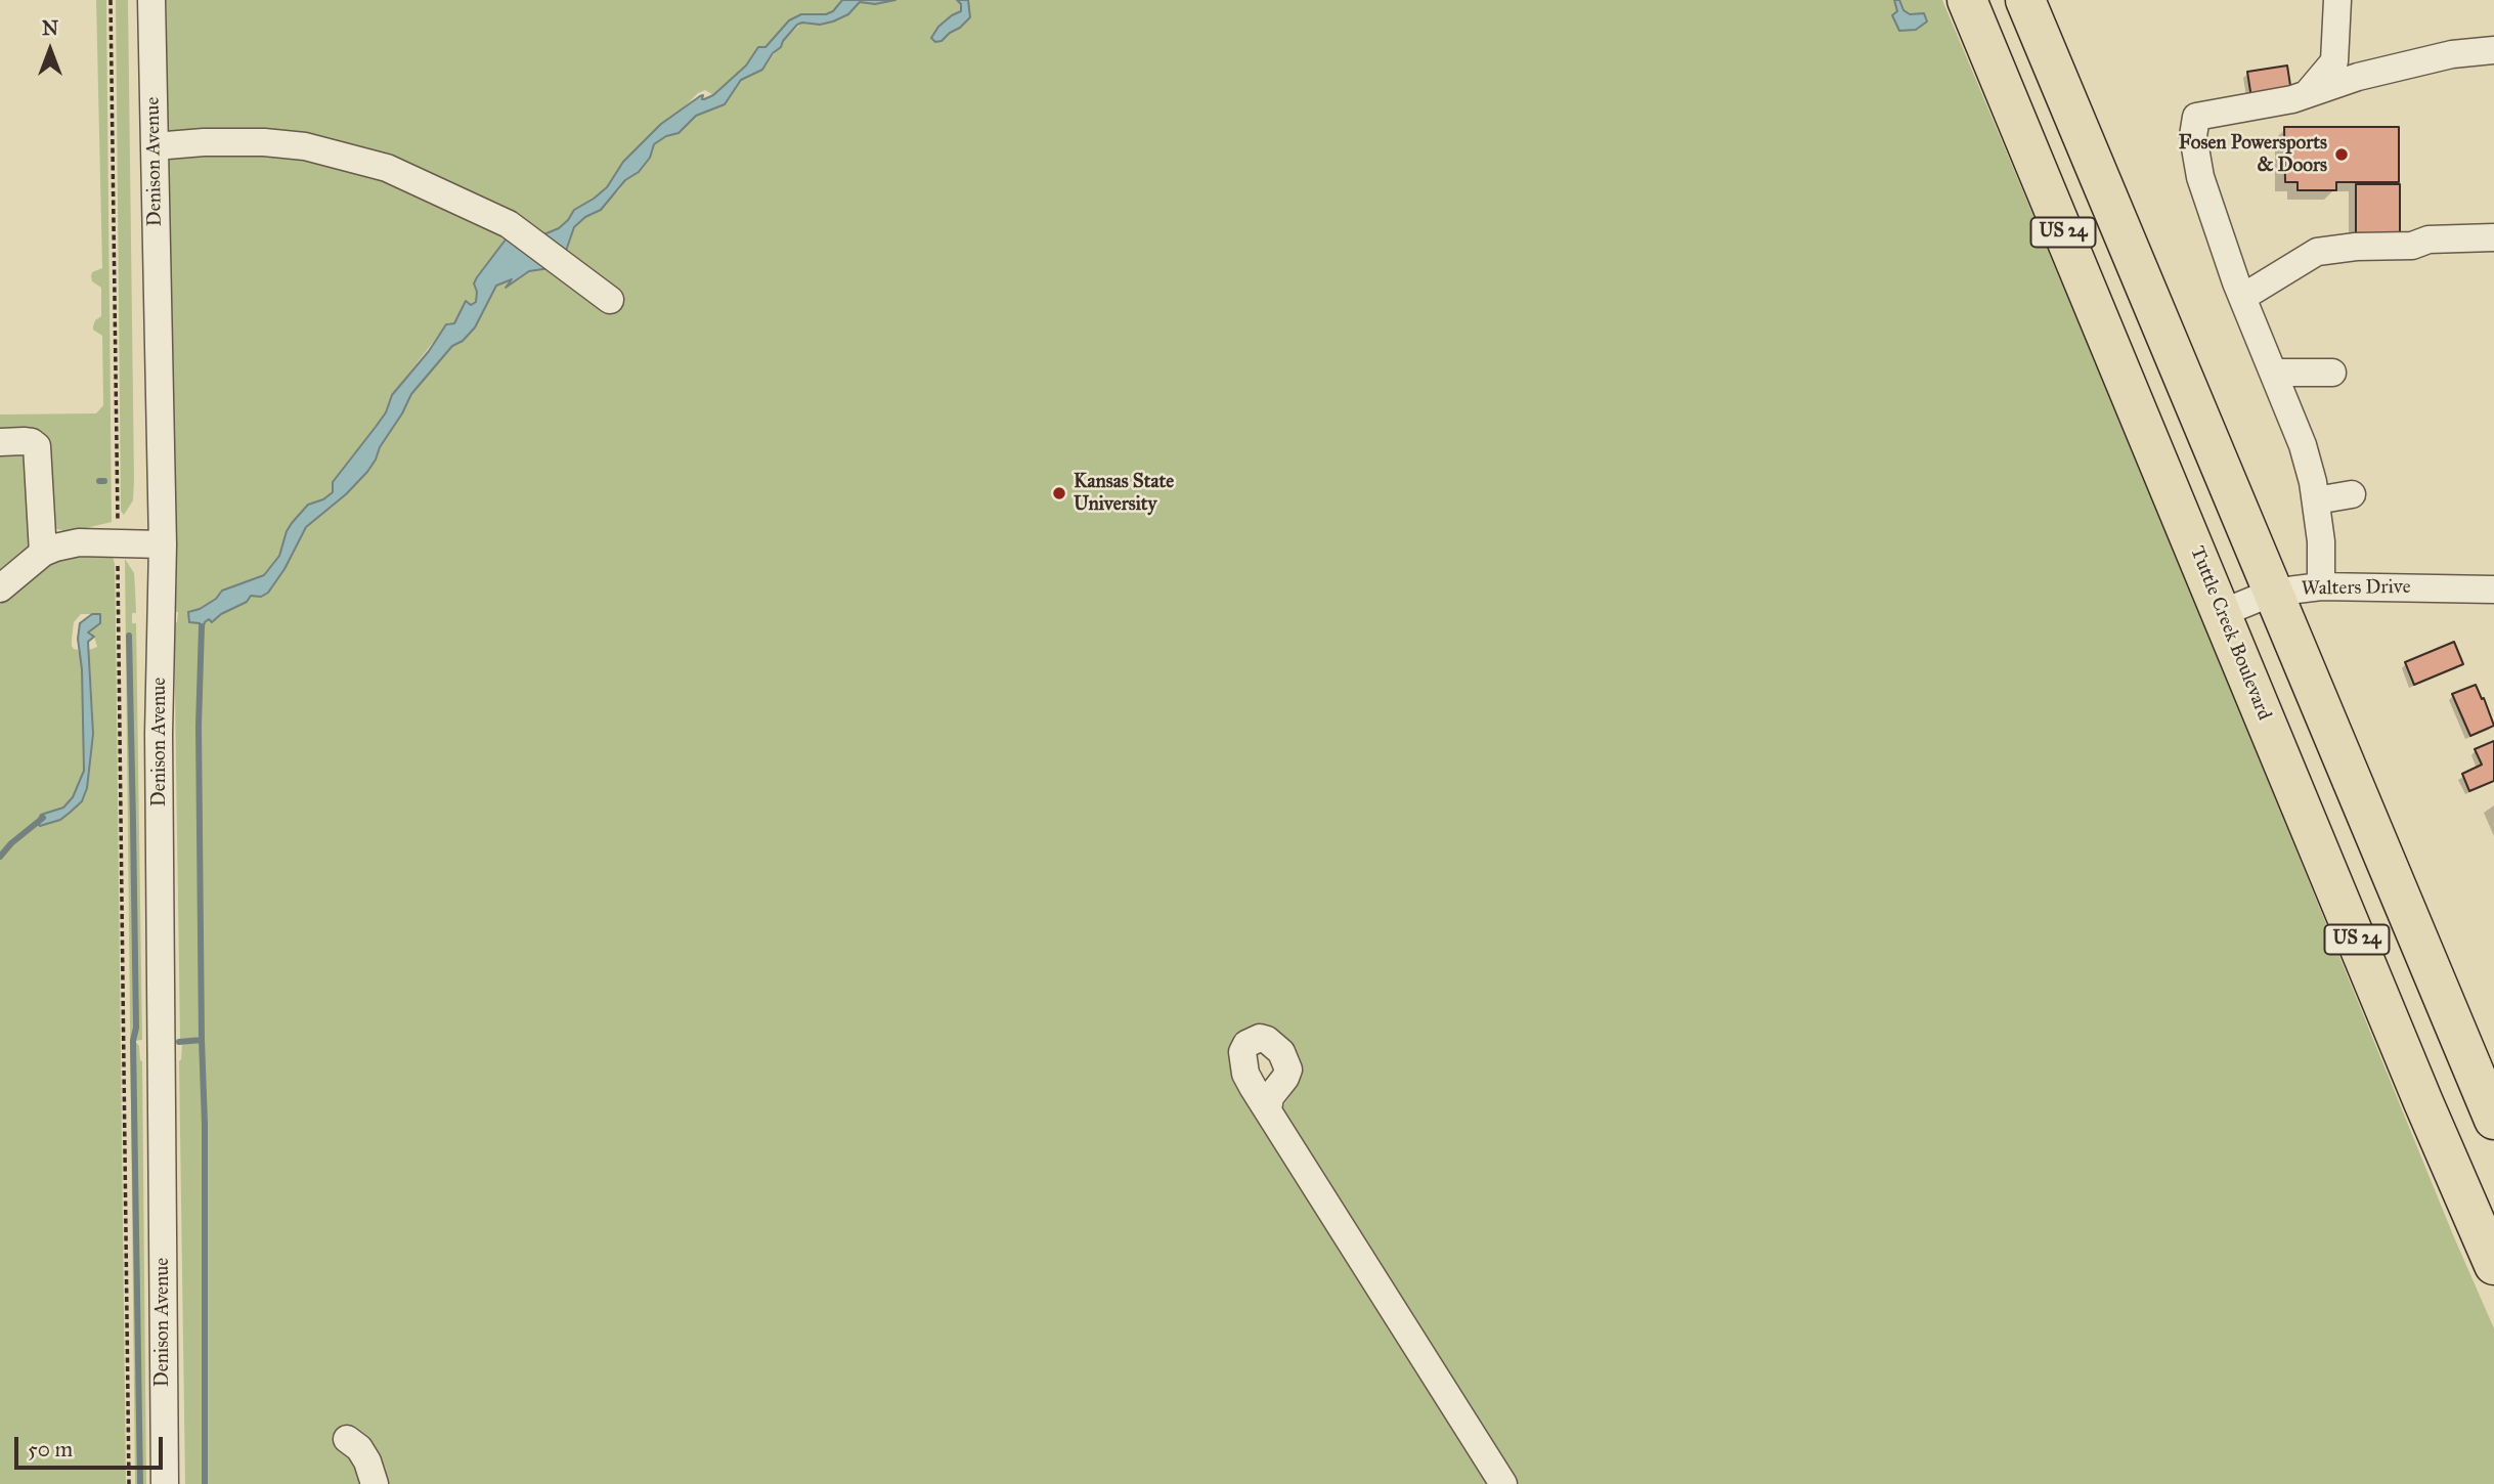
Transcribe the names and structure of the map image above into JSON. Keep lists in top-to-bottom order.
{
  "streets": {
    "highway": ["US 24", "Tuttle Creek Boulevard"],
    "street": ["Denison Avenue", "Walters Drive"]
  },
  "crossings": [
    ["US 24", "Walters Drive"],
    ["Walters Drive", "Tuttle Creek Boulevard"]
  ],
  "places": ["Fosen Powersports & Doors", "Kansas State University"],
  "scale_bar": "50 m",
  "north": "top"
}
